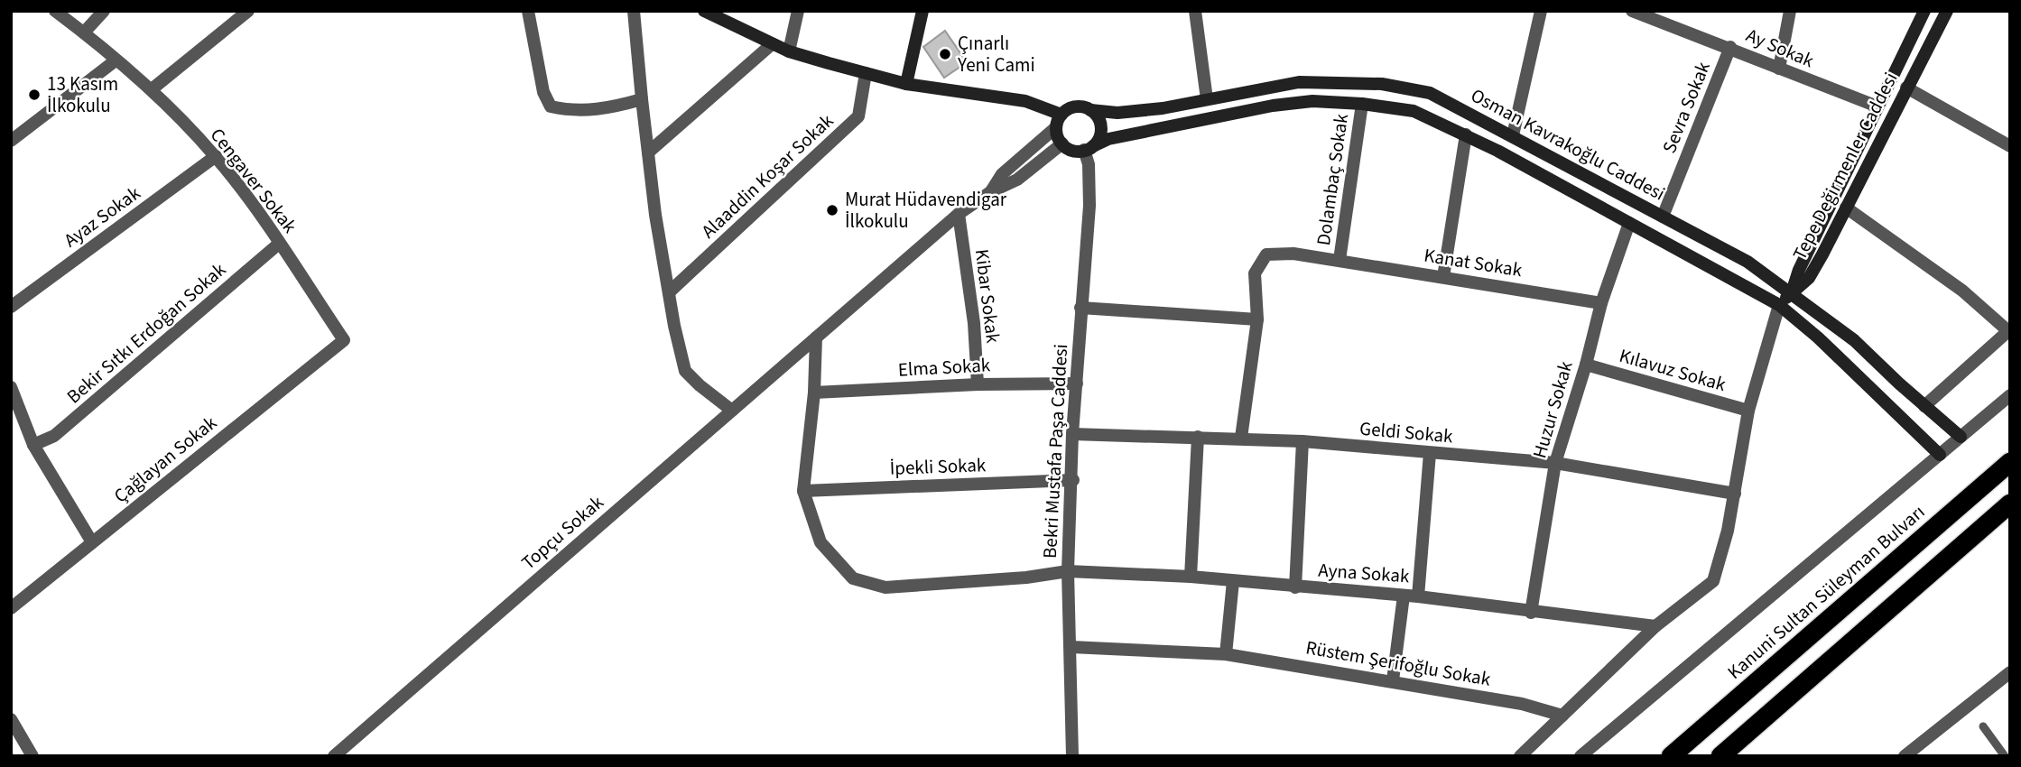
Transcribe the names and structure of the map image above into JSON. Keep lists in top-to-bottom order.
{
  "streets": {
    "highway": ["Kanuni Sultan Süleyman Bulvarı"],
    "street": [
      "Ay Sokak",
      "Sevra Sokak",
      "Osman Kavrakoğlu Caddesi",
      "Tepe Değirmenler Caddesi",
      "Alaaddin Koşar Sokak",
      "Dolambaç Sokak",
      "Cengaver Sokak",
      "Ayaz Sokak",
      "Kanat Sokak",
      "Kibar Sokak",
      "Bekir Sıtkı Erdoğan Sokak",
      "Elma Sokak",
      "Kılavuz Sokak",
      "Huzur Sokak",
      "Geldi Sokak",
      "Bekri Mustafa Paşa Caddesi",
      "Çağlayan Sokak",
      "İpekli Sokak",
      "Topçu Sokak",
      "Ayna Sokak",
      "Rüstem Şerifoğlu Sokak"
    ]
  },
  "crossings": [
    ["Ay Sokak", "Sevra Sokak"],
    ["Ay Sokak", "Tepe Değirmenler Caddesi"],
    ["Sevra Sokak", "Osman Kavrakoğlu Caddesi"],
    ["Osman Kavrakoğlu Caddesi", "Tepe Değirmenler Caddesi"],
    ["Osman Kavrakoğlu Caddesi", "Alaaddin Koşar Sokak"],
    ["Osman Kavrakoğlu Caddesi", "Dolambaç Sokak"],
    ["Osman Kavrakoğlu Caddesi", "Huzur Sokak"],
    ["Osman Kavrakoğlu Caddesi", "Bekri Mustafa Paşa Caddesi"],
    ["Osman Kavrakoğlu Caddesi", "Topçu Sokak"],
    ["Dolambaç Sokak", "Kanat Sokak"],
    ["Cengaver Sokak", "Ayaz Sokak"],
    ["Cengaver Sokak", "Bekir Sıtkı Erdoğan Sokak"],
    ["Cengaver Sokak", "Çağlayan Sokak"],
    ["Kanat Sokak", "Huzur Sokak"],
    ["Kibar Sokak", "Elma Sokak"],
    ["Kibar Sokak", "Topçu Sokak"],
    ["Elma Sokak", "Bekri Mustafa Paşa Caddesi"],
    ["Kılavuz Sokak", "Huzur Sokak"],
    ["Huzur Sokak", "Geldi Sokak"],
    ["Huzur Sokak", "Ayna Sokak"],
    ["Geldi Sokak", "Bekri Mustafa Paşa Caddesi"],
    ["Bekri Mustafa Paşa Caddesi", "İpekli Sokak"],
    ["Bekri Mustafa Paşa Caddesi", "Topçu Sokak"],
    ["Bekri Mustafa Paşa Caddesi", "Ayna Sokak"],
    ["Bekri Mustafa Paşa Caddesi", "Rüstem Şerifoğlu Sokak"],
    ["İpekli Sokak", "Ayna Sokak"]
  ],
  "places": ["Çınarlı Yeni Cami", "13 Kasım İlkokulu", "Murat Hüdavendigar İlkokulu"]
}
